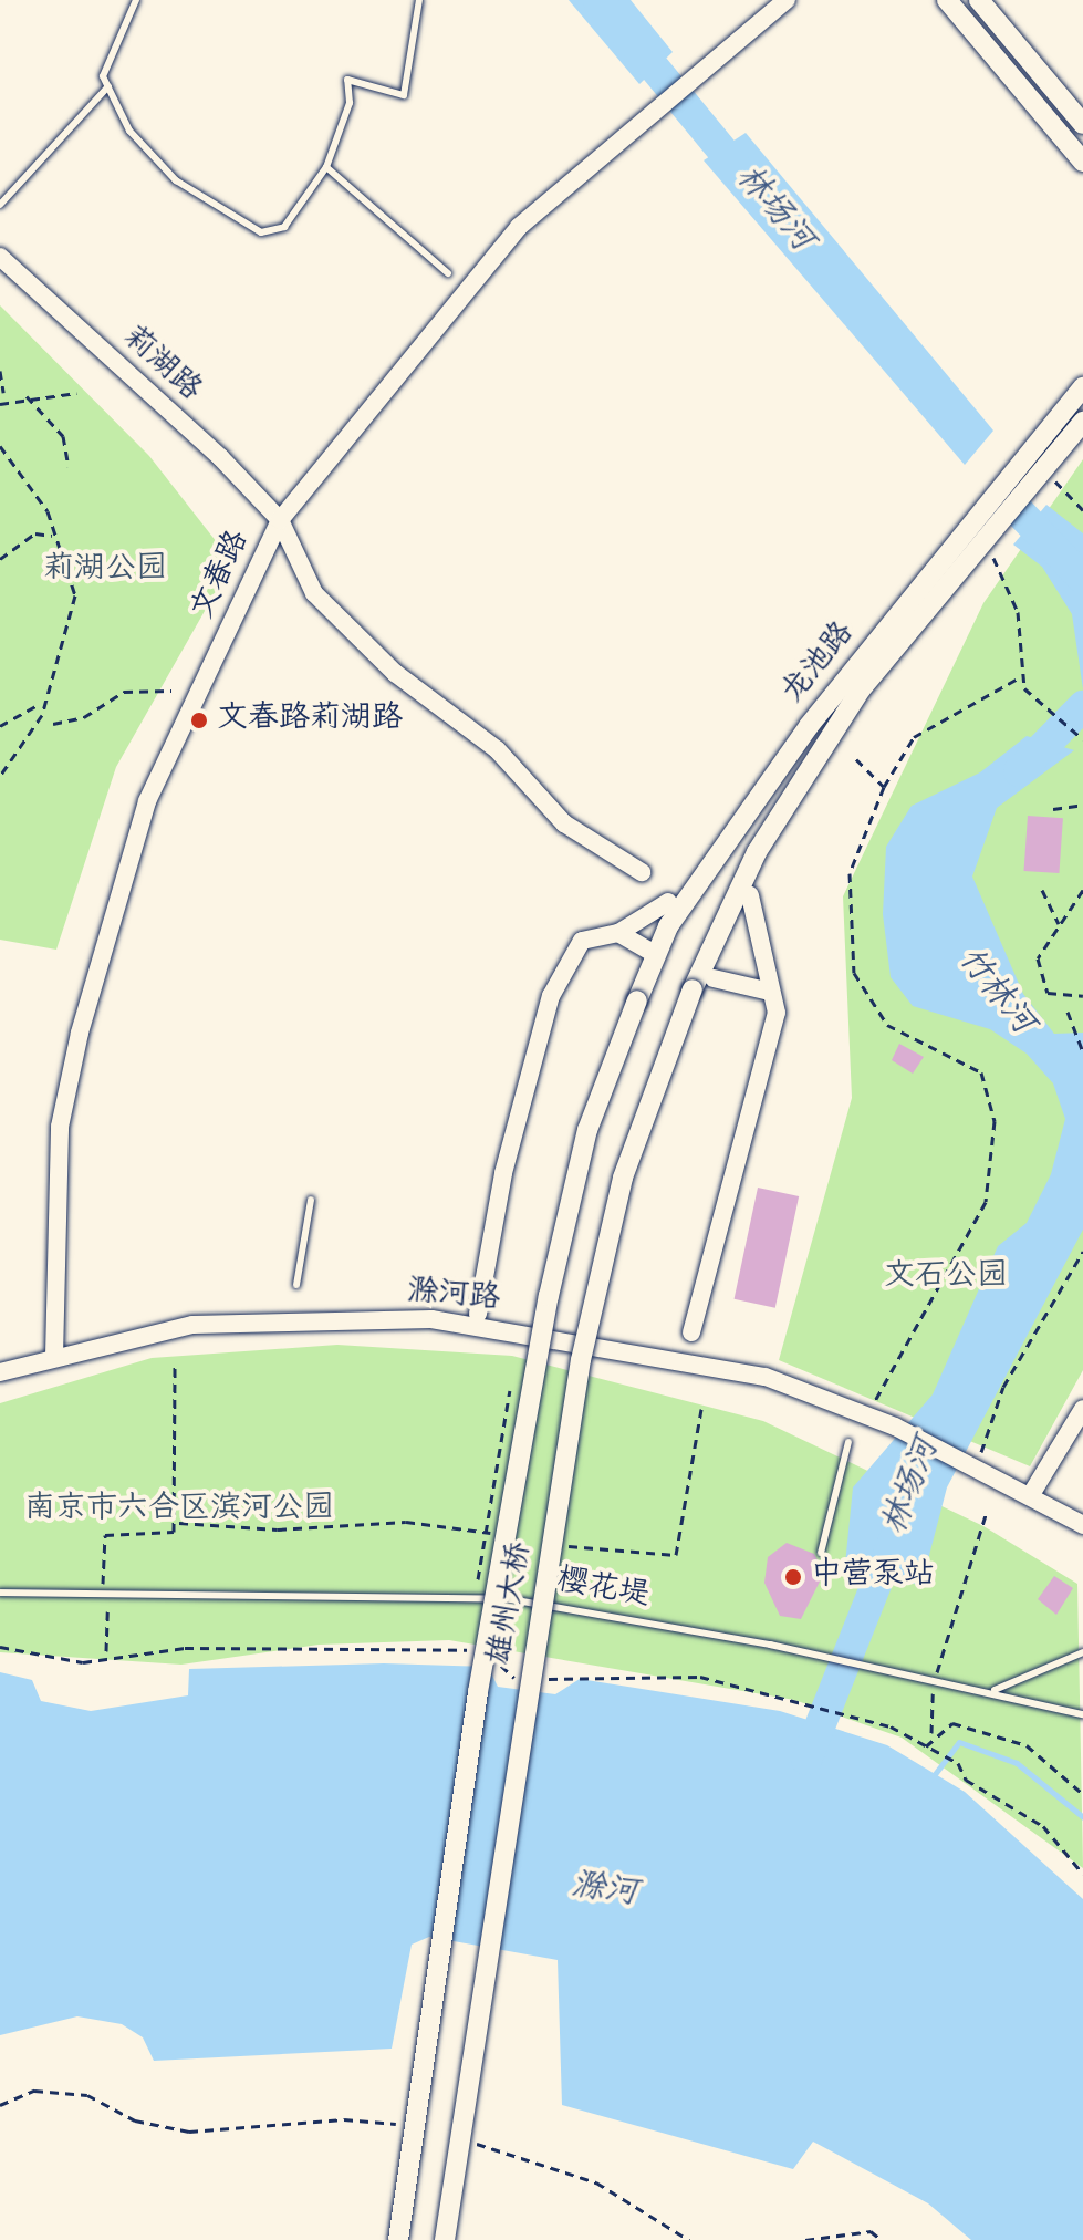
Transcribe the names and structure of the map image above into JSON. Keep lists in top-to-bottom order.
{
  "streets": {
    "main road": ["龙池路", "雄州大桥"],
    "street": ["莉湖路", "文春路", "滁河路"],
    "lane": ["樱花堤"]
  },
  "crossings": [
    ["莉湖路", "文春路"],
    ["文春路", "滁河路"],
    ["龙池路", "雄州大桥"]
  ],
  "water": ["林场河", "竹林河", "滁河"],
  "parks": ["莉湖公园", "文石公园", "南京市六合区滨河公园"],
  "places": ["文春路莉湖路", "中营泵站"]
}
